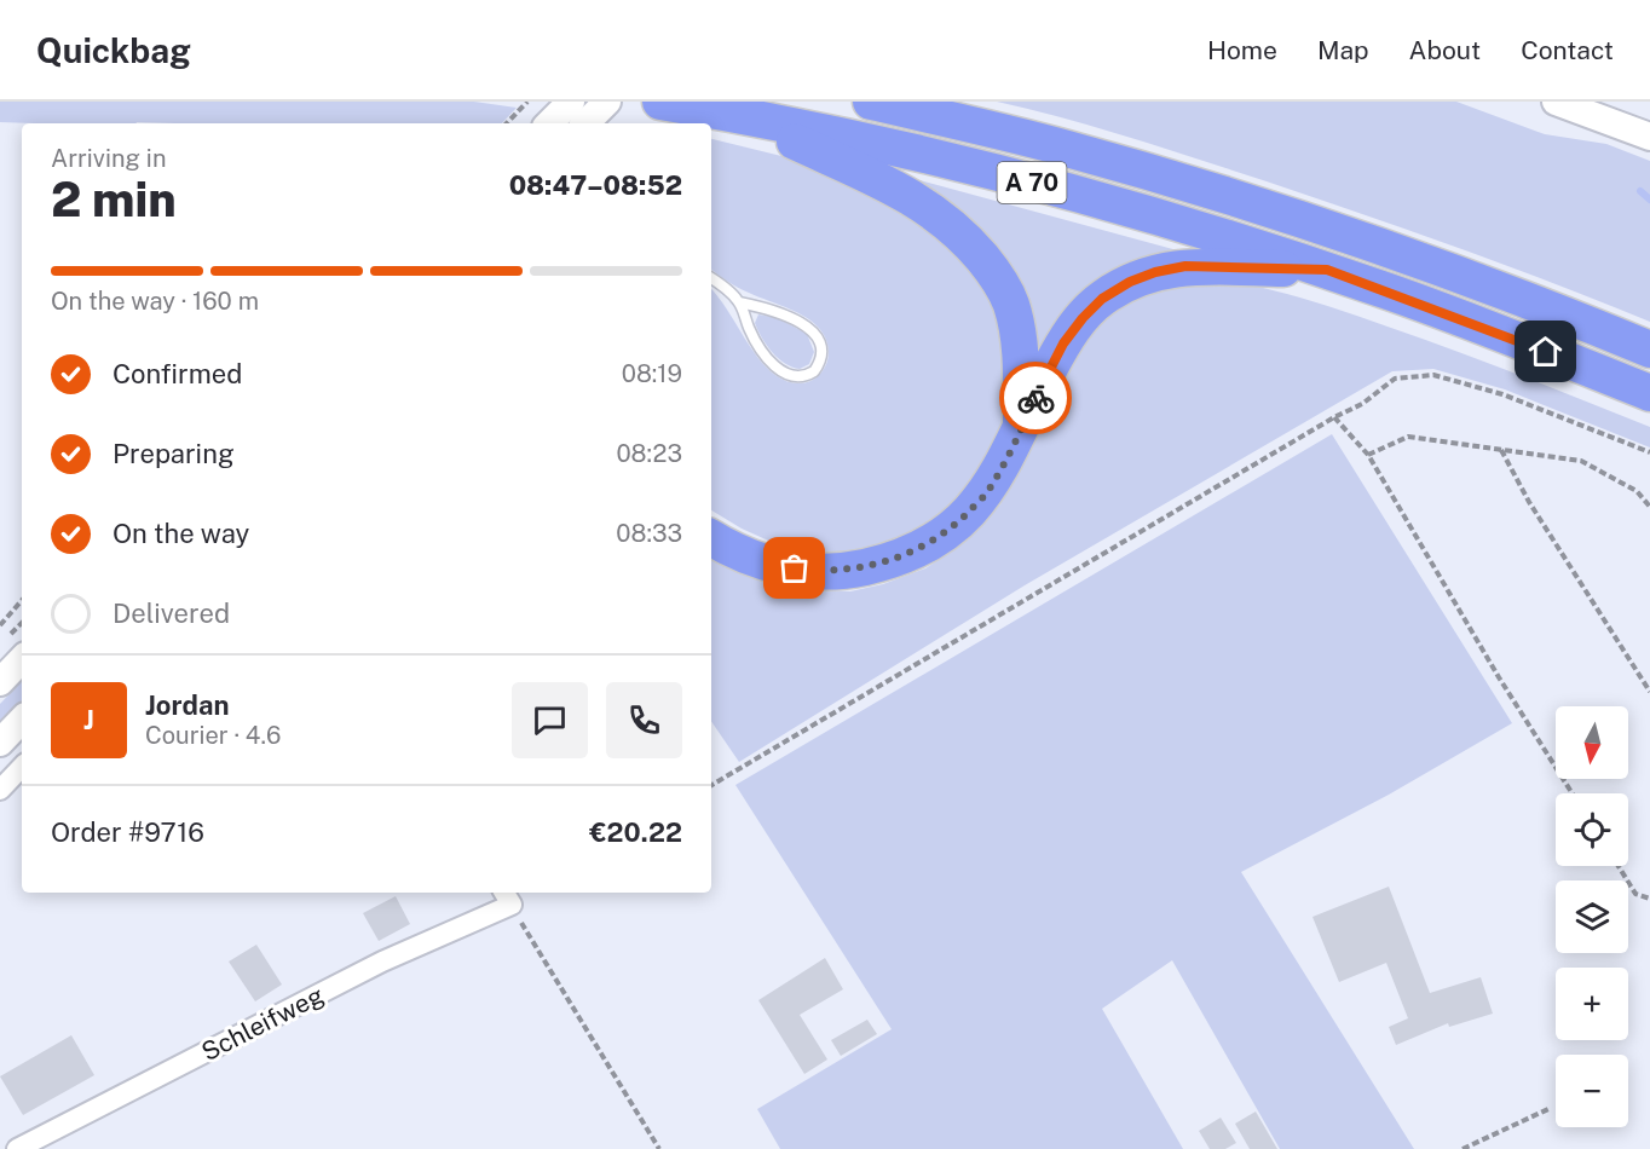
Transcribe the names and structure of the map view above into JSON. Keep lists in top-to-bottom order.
{
  "streets": {
    "highway": ["A 70"],
    "street": ["Schleifweg"]
  },
  "north": "bottom",
  "page": {
    "header": "Quickbag",
    "nav": [
      "Home",
      "Map",
      "About",
      "Contact"
    ],
    "heading": ["2 min", "Arriving in", "08:47–08:52"],
    "panel": [
      "Jordan",
      "Courier · 4.6",
      "Order #9716",
      "€20.22"
    ],
    "bar": "On the way · 160 m",
    "list": [
      ["Confirmed", "08:19"],
      ["Preparing", "08:23"],
      ["On the way", "08:33"],
      "Delivered"
    ],
    "round": "J",
    "map_buttons": ["+", "−"]
  }
}
